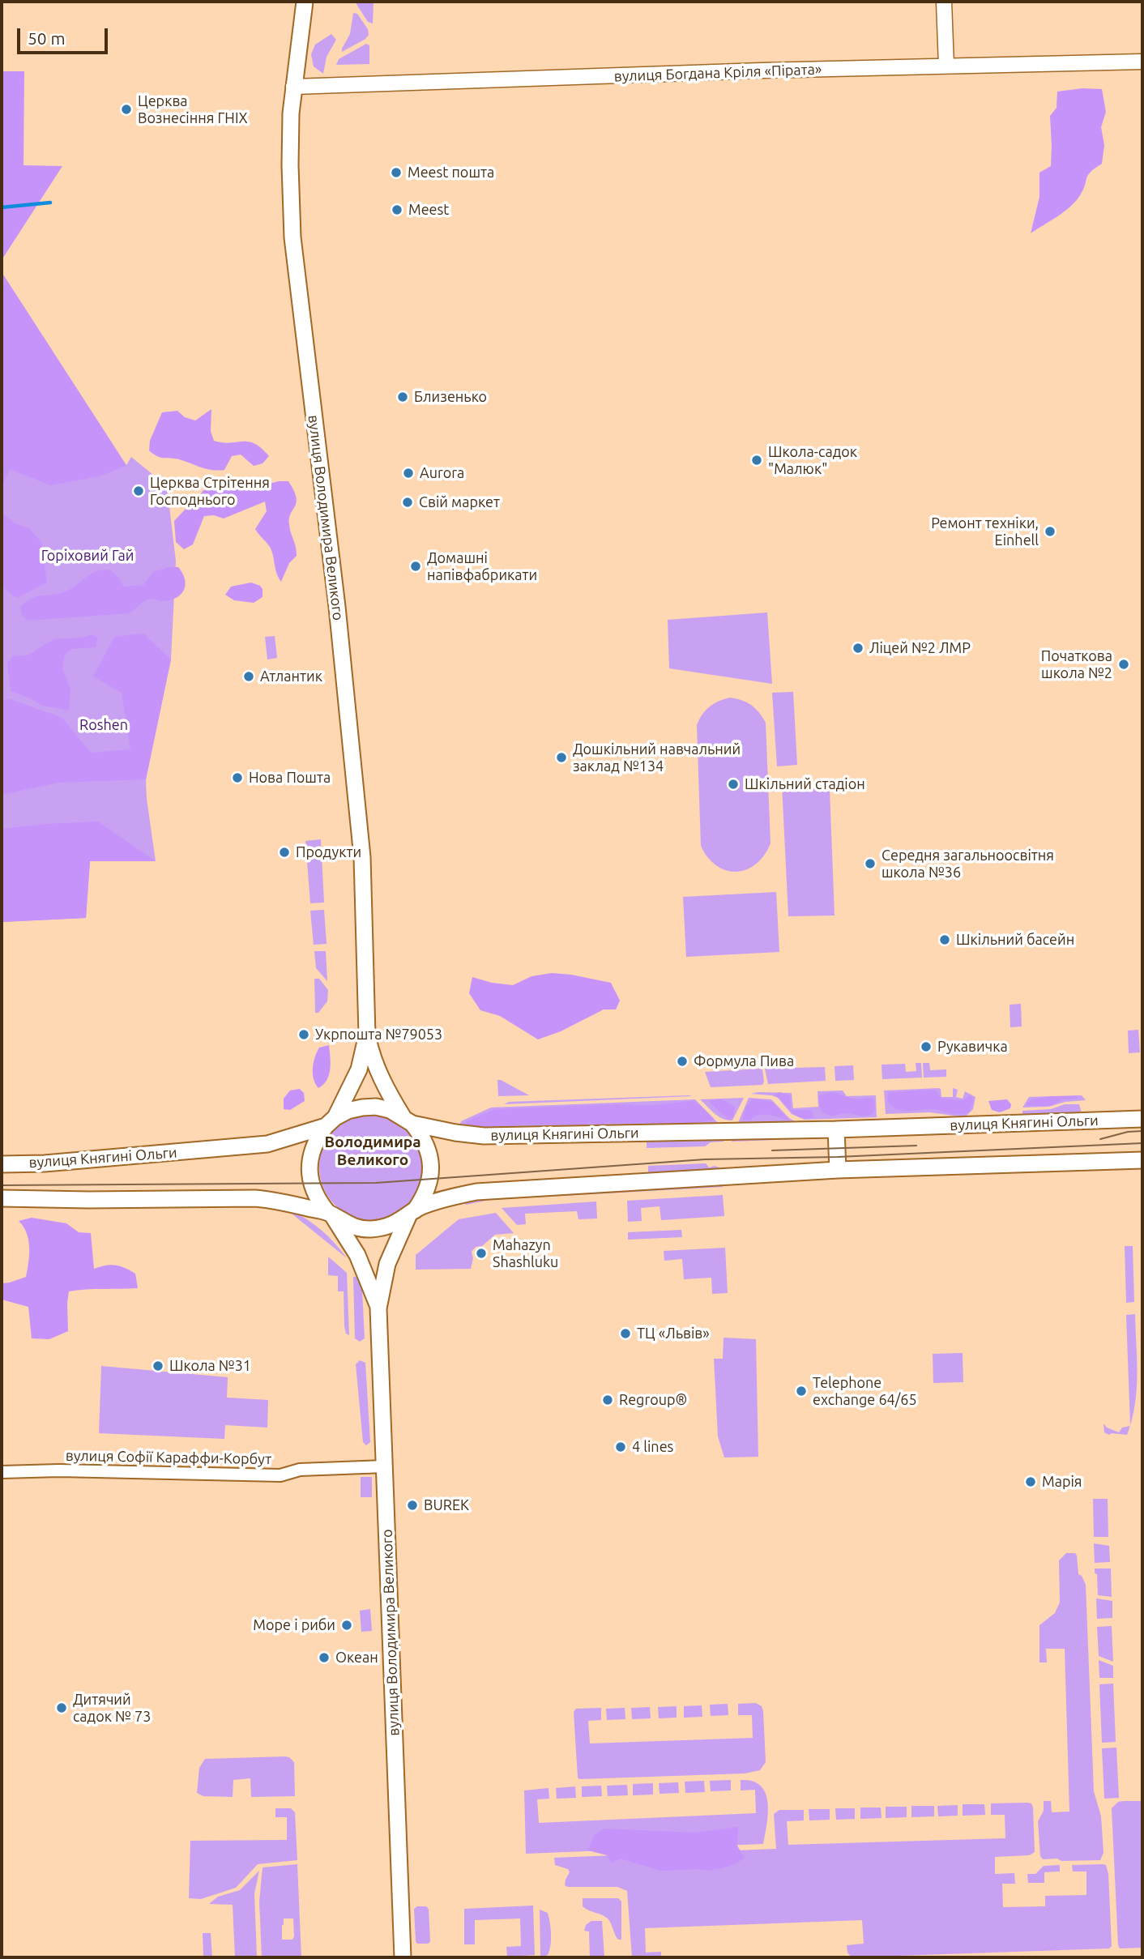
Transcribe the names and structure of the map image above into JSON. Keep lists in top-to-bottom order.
{
  "streets": {
    "main road": ["вулиця Володимира Великого", "вулиця Княгині Ольги"],
    "street": ["вулиця Богдана Кріля «Пірата»", "вулиця Софії Караффи-Корбут"]
  },
  "crossings": [
    ["вулиця Богдана Кріля «Пірата»", "вулиця Володимира Великого"],
    ["вулиця Володимира Великого", "вулиця Княгині Ольги"],
    ["вулиця Володимира Великого", "вулиця Софії Караффи-Корбут"]
  ],
  "districts": ["Володимира Великого"],
  "parks": ["Горіховий Гай", "Roshen"],
  "places": [
    "Церква Вознесіння ГНІХ",
    "Meest пошта",
    "Meest",
    "Близенько",
    "Школа-садок \"Малюк\"",
    "Aurora",
    "Церква Стрітення Господнього",
    "Свій маркет",
    "Ремонт техніки, Einhell",
    "Домашні напівфабрикати",
    "Ліцей №2 ЛМР",
    "Початкова школа №2",
    "Атлантик",
    "Дошкільний навчальний заклад №134",
    "Нова Пошта",
    "Шкільний стадіон",
    "Продукти",
    "Середня загальноосвітня школа №36",
    "Шкільний басейн",
    "Укрпошта №79053",
    "Рукавичка",
    "Формула Пива",
    "Mahazyn Shashluku",
    "ТЦ «Львів»",
    "Школа №31",
    "Telephone exchange 64/65",
    "Regroup®",
    "4 lines",
    "Марія",
    "BUREK",
    "Море і риби",
    "Океан",
    "Дитячий садок № 73"
  ],
  "scale_bar": "50 m"
}
